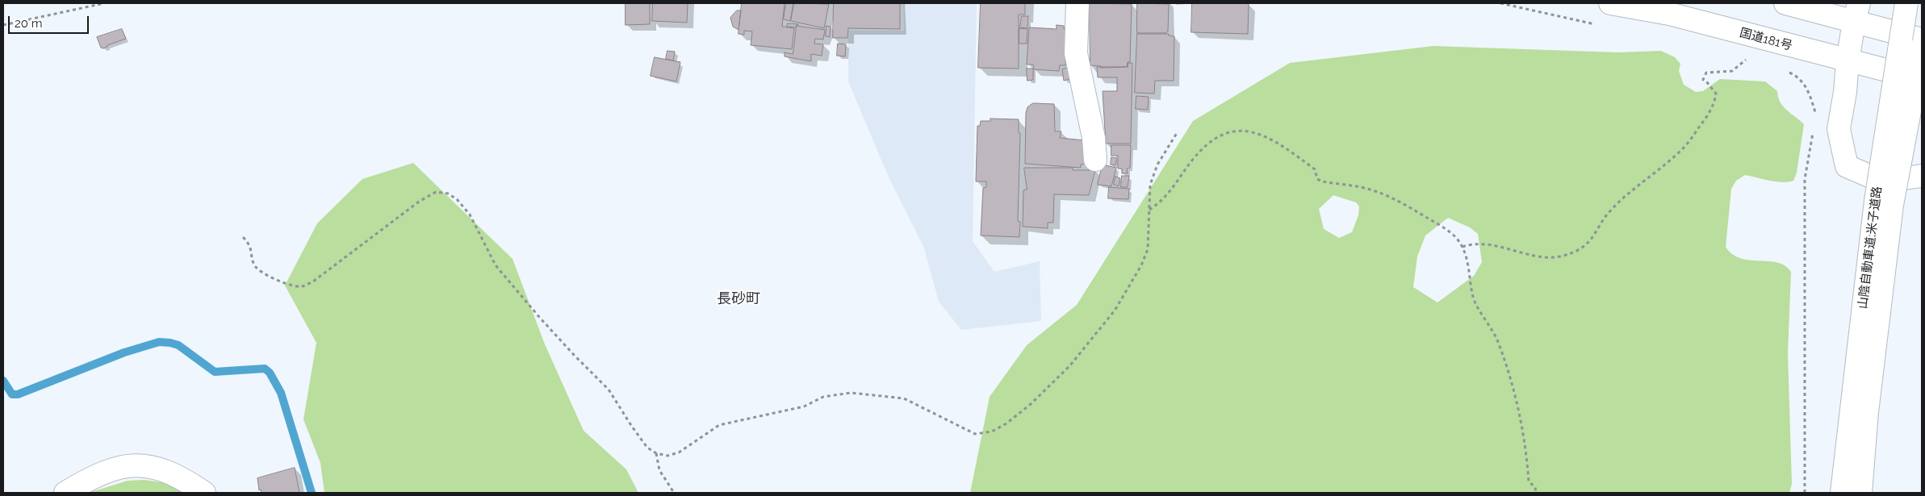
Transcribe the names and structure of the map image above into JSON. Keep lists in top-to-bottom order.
{
  "streets": {
    "main road": ["国道181号", "山陰自動車道;米子道路"]
  },
  "districts": ["長砂町"],
  "scale_bar": "20 m"
}
